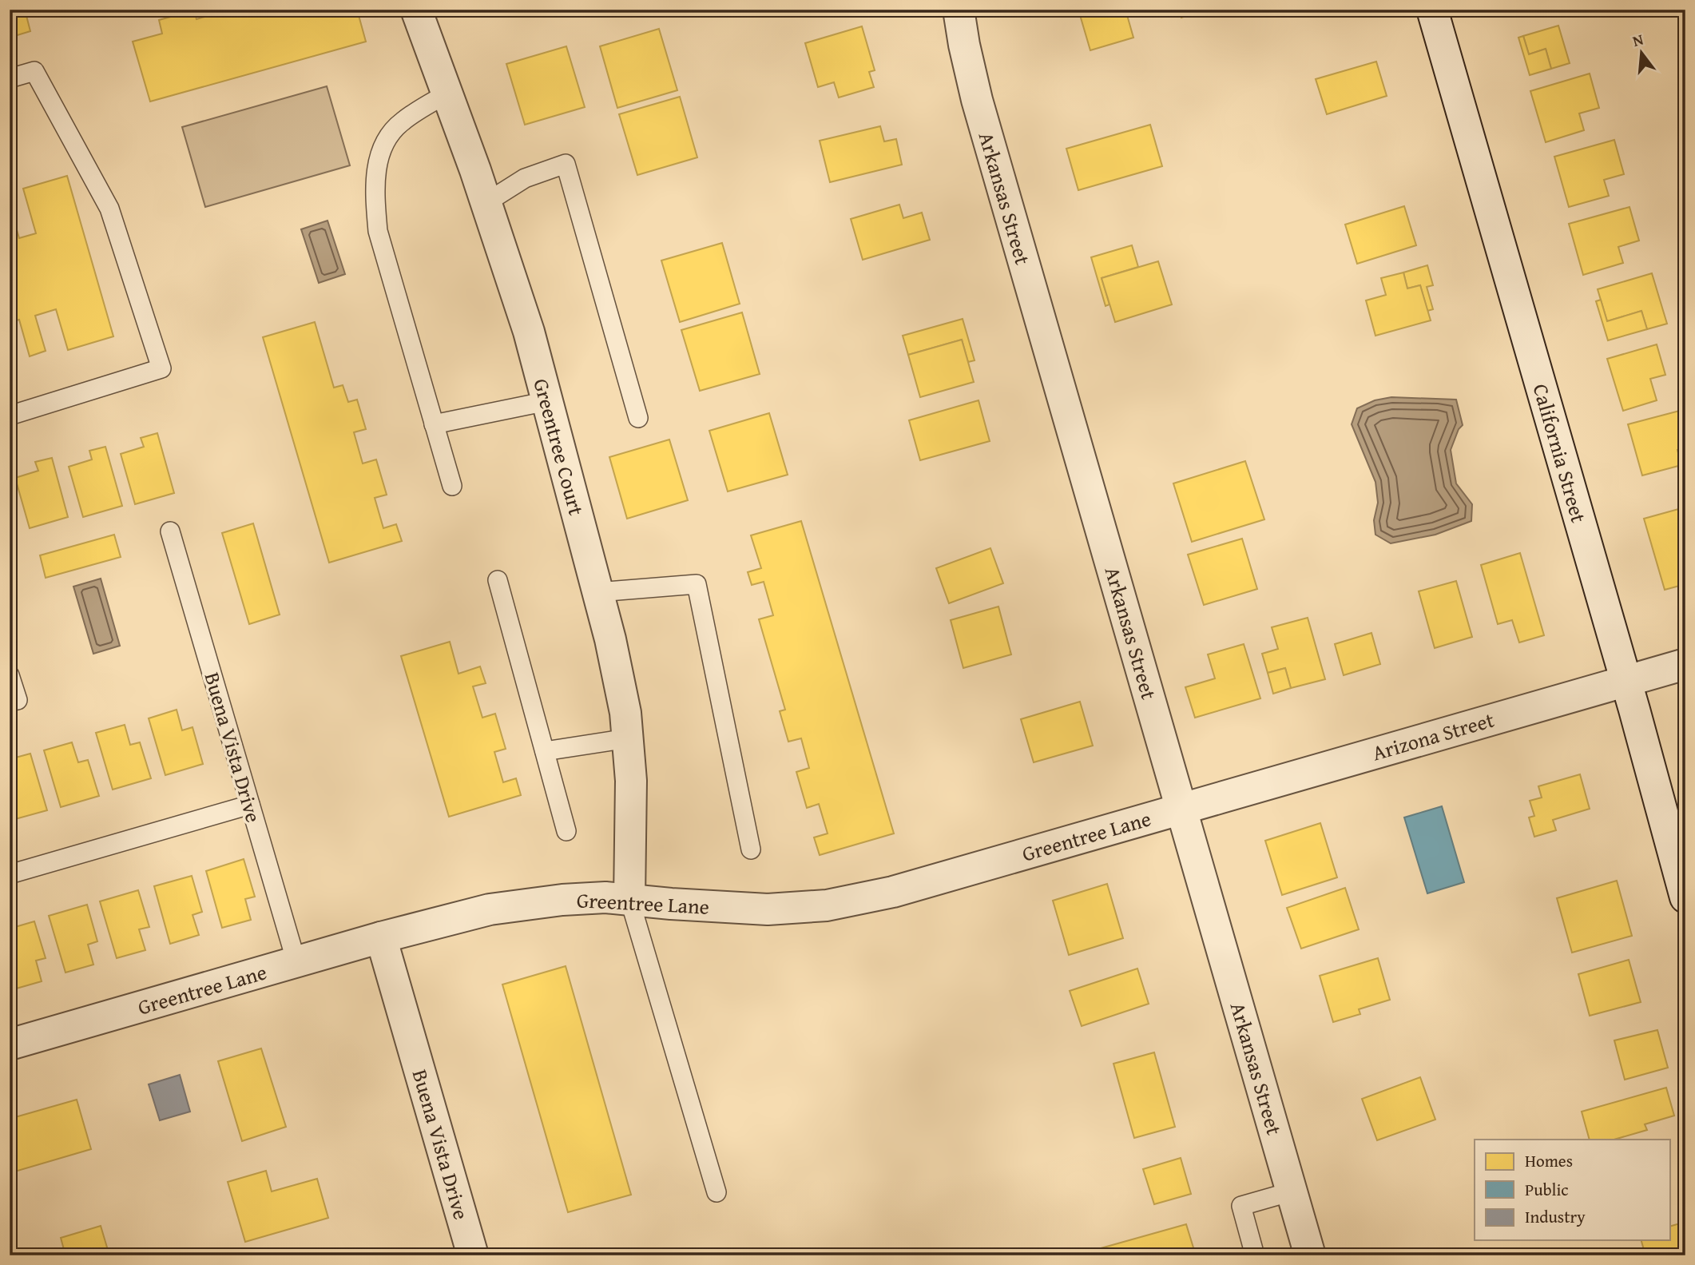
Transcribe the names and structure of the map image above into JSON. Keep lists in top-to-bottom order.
{
  "streets": {
    "street": [
      "Arkansas Street",
      "Greentree Court",
      "California Street",
      "Arizona Street",
      "Buena Vista Drive",
      "Greentree Lane"
    ]
  },
  "crossings": [
    ["Arkansas Street", "Arizona Street"],
    ["Arkansas Street", "Greentree Lane"],
    ["Greentree Court", "Greentree Lane"],
    ["California Street", "Arizona Street"],
    ["Arizona Street", "Greentree Lane"],
    ["Buena Vista Drive", "Greentree Lane"]
  ],
  "legend": ["Homes", "Public", "Industry"],
  "north": "top"
}
